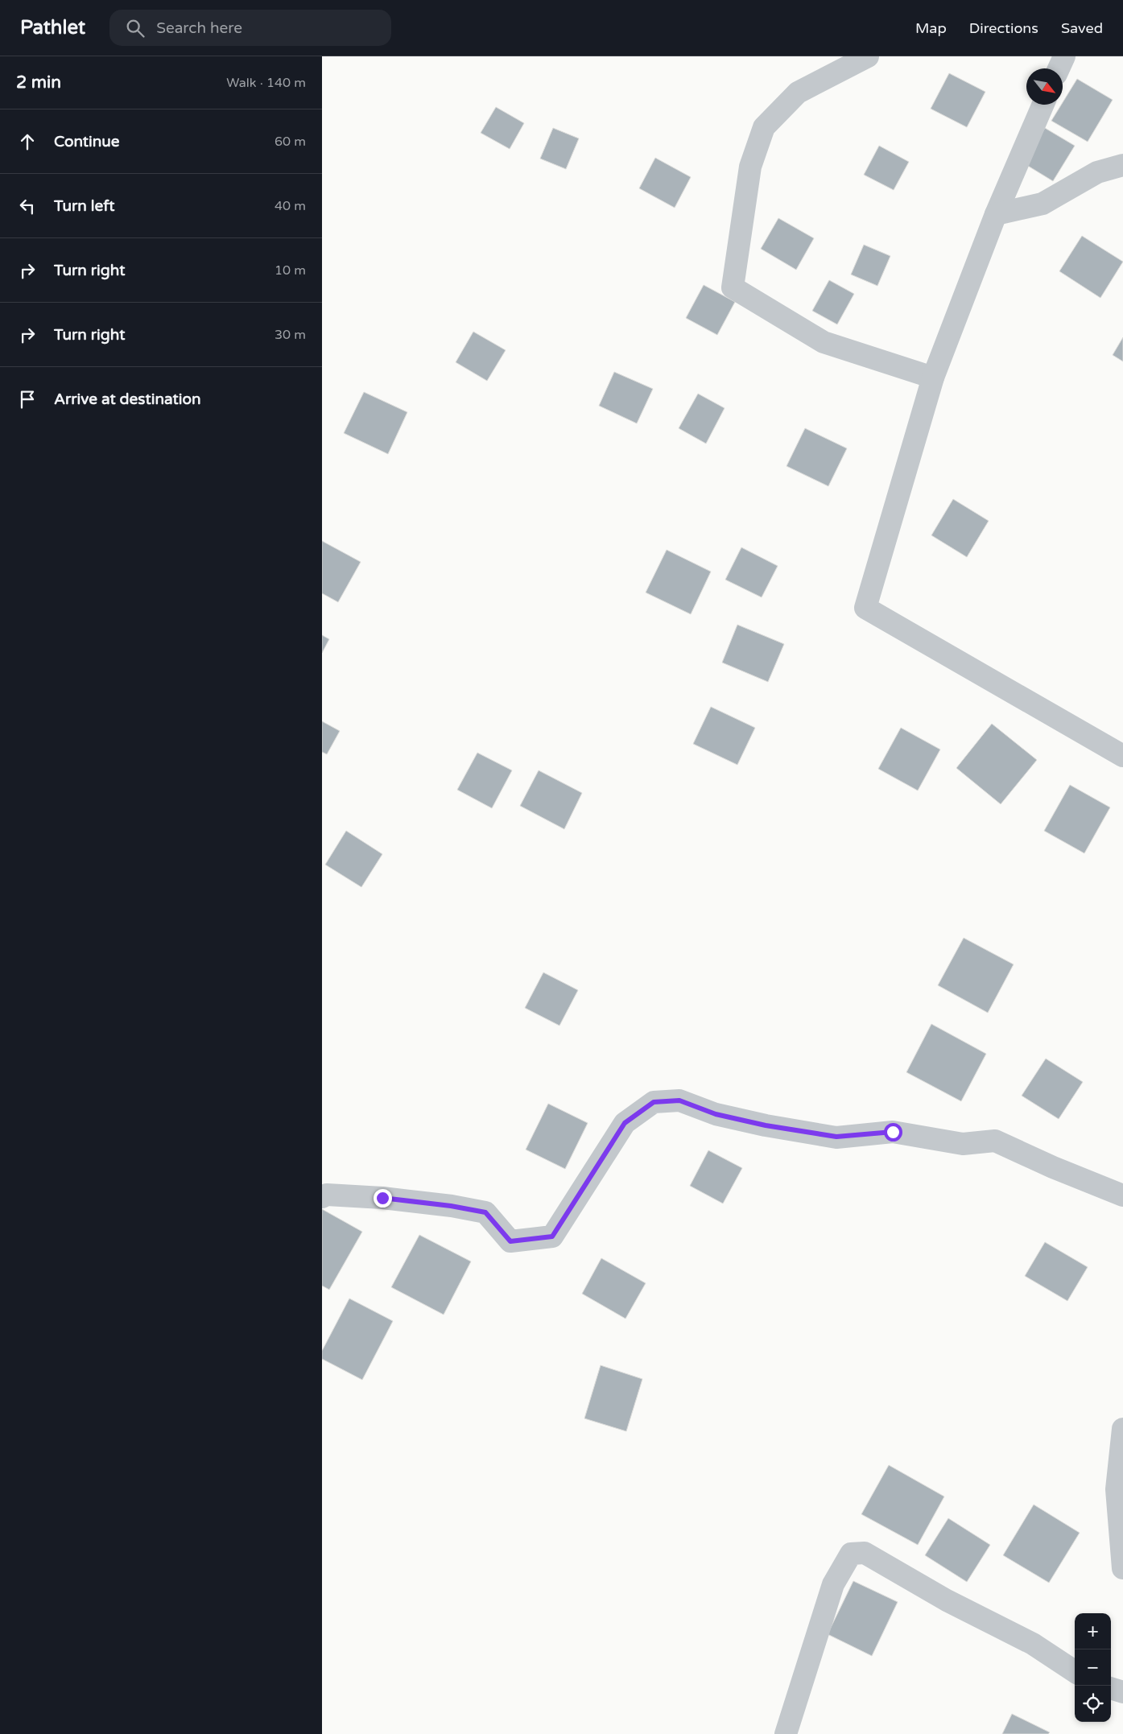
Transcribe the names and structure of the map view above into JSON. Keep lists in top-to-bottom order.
{
  "north": "bottom right",
  "page": {
    "header": "Pathlet",
    "search": "Search here",
    "nav": ["Map", "Directions", "Saved"],
    "heading": ["2 min", "Walk · 140 m"],
    "list": [
      ["Continue", "60 m"],
      ["Turn left", "40 m"],
      ["Turn right", "10 m"],
      ["Turn right", "30 m"],
      "Arrive at destination"
    ],
    "map_buttons": ["+", "−"]
  }
}
